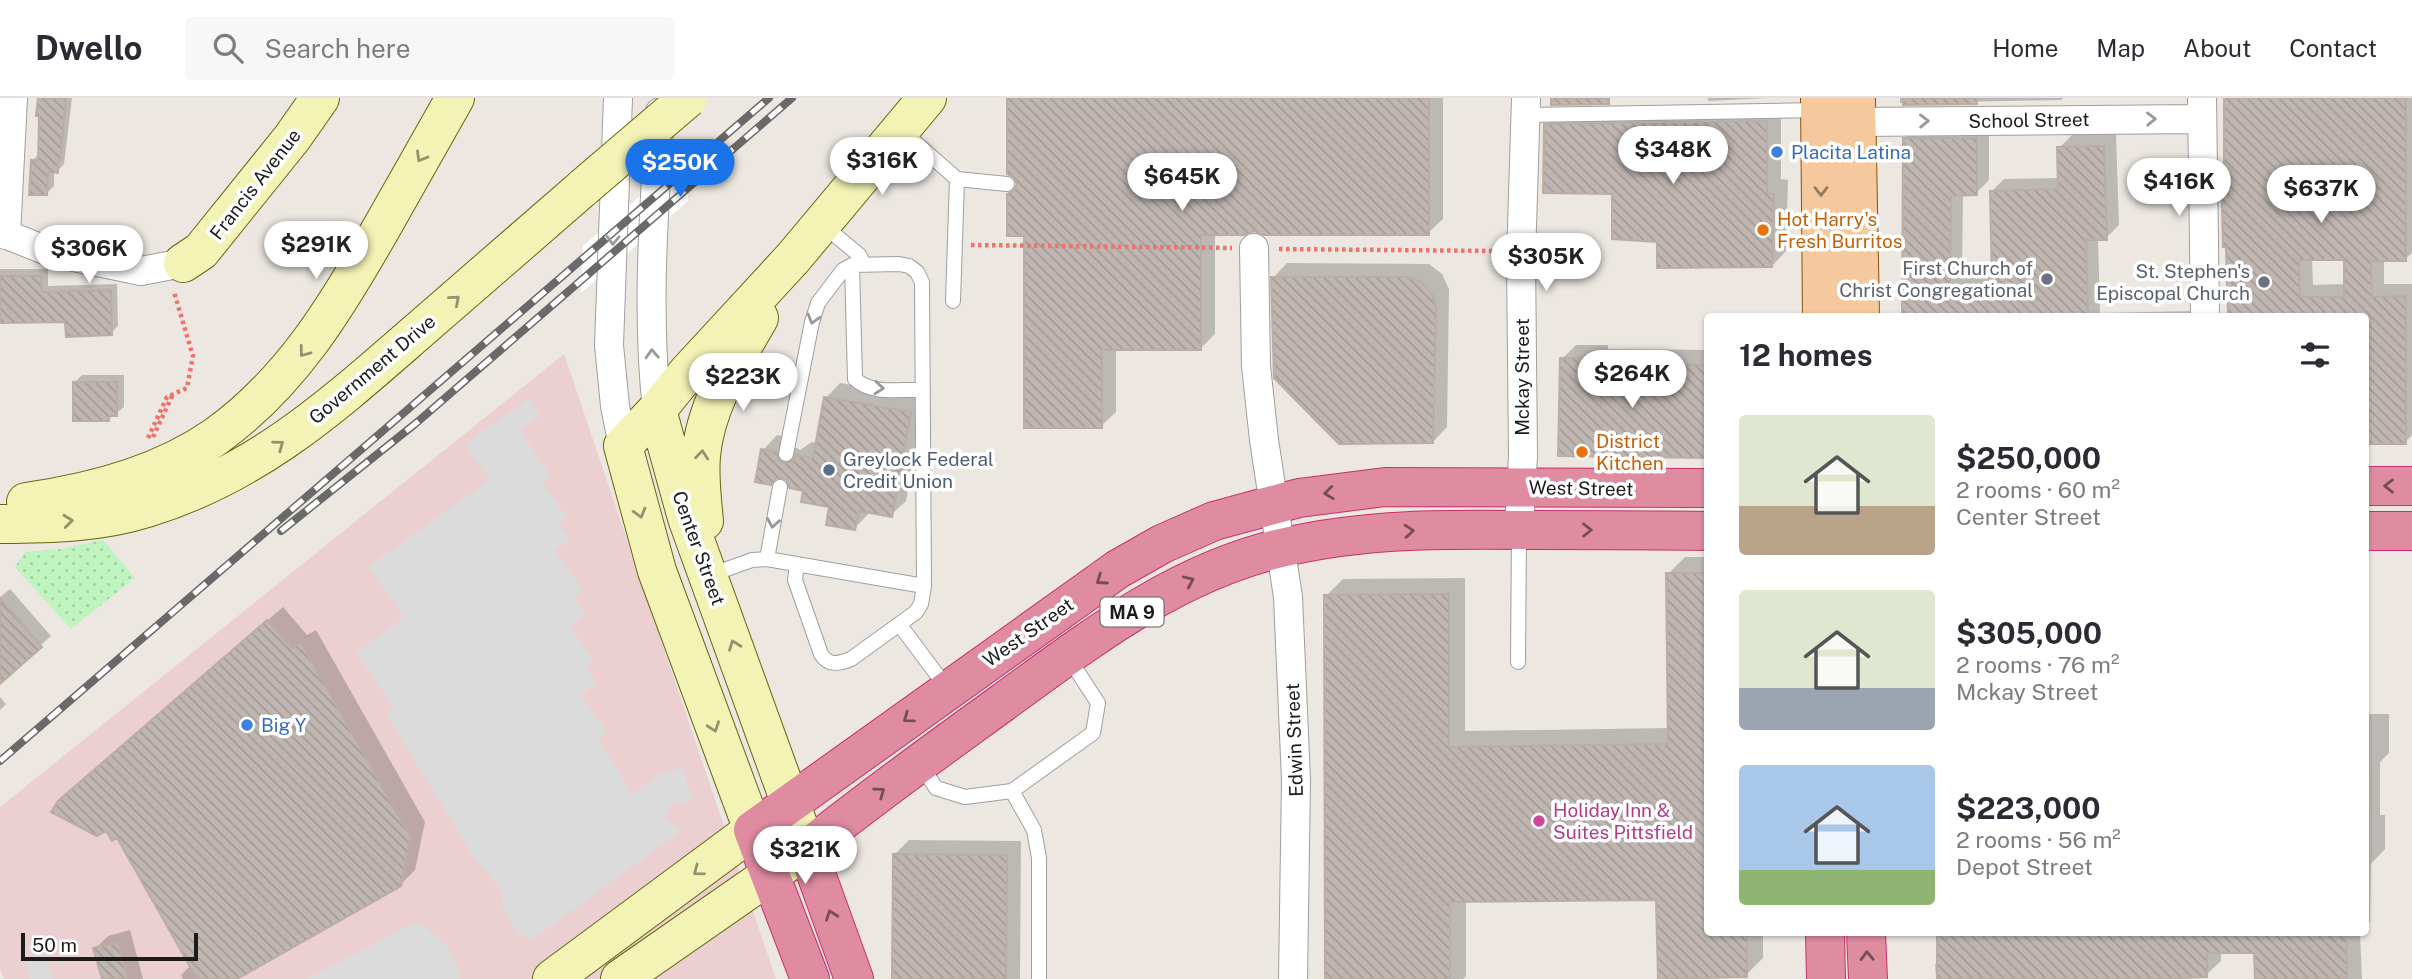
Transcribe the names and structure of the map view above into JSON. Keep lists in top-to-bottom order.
{
  "streets": {
    "highway": ["West Street", "Center Street", "MA 9"],
    "street": [
      "School Street",
      "Francis Avenue",
      "Government Drive",
      "Mckay Street",
      "Edwin Street"
    ]
  },
  "crossings": [
    ["Mckay Street", "West Street"],
    ["Mckay Street", "MA 9"],
    ["West Street", "Center Street"],
    ["West Street", "Edwin Street"],
    ["Center Street", "MA 9"],
    ["MA 9", "Edwin Street"]
  ],
  "one_way": ["School Street"],
  "places": [
    "Placita Latina",
    "Hot Harry's Fresh Burritos",
    "First Church of Christ Congregational",
    "St. Stephen's Episcopal Church",
    "District Kitchen",
    "Greylock Federal Credit Union",
    "Big Y",
    "Holiday Inn & Suites Pittsfield"
  ],
  "scale_bar": "50 m",
  "page": {
    "header": "Dwello",
    "search": "Search here",
    "nav": [
      "Home",
      "Map",
      "About",
      "Contact"
    ],
    "price": [
      "$348K",
      "$316K",
      "$250K",
      "$645K",
      "$416K",
      "$637K",
      "$291K",
      "$306K",
      "$305K",
      "$264K",
      "$223K",
      "$321K"
    ],
    "heading": "12 homes",
    "list": [
      {
        "name": "$250,000",
        "note": "2 rooms · 60 m² · Center Street"
      },
      {
        "name": "$305,000",
        "note": "2 rooms · 76 m² · Mckay Street"
      },
      {
        "name": "$223,000",
        "note": "2 rooms · 56 m² · Depot Street"
      }
    ],
    "scale": "50 m"
  }
}
